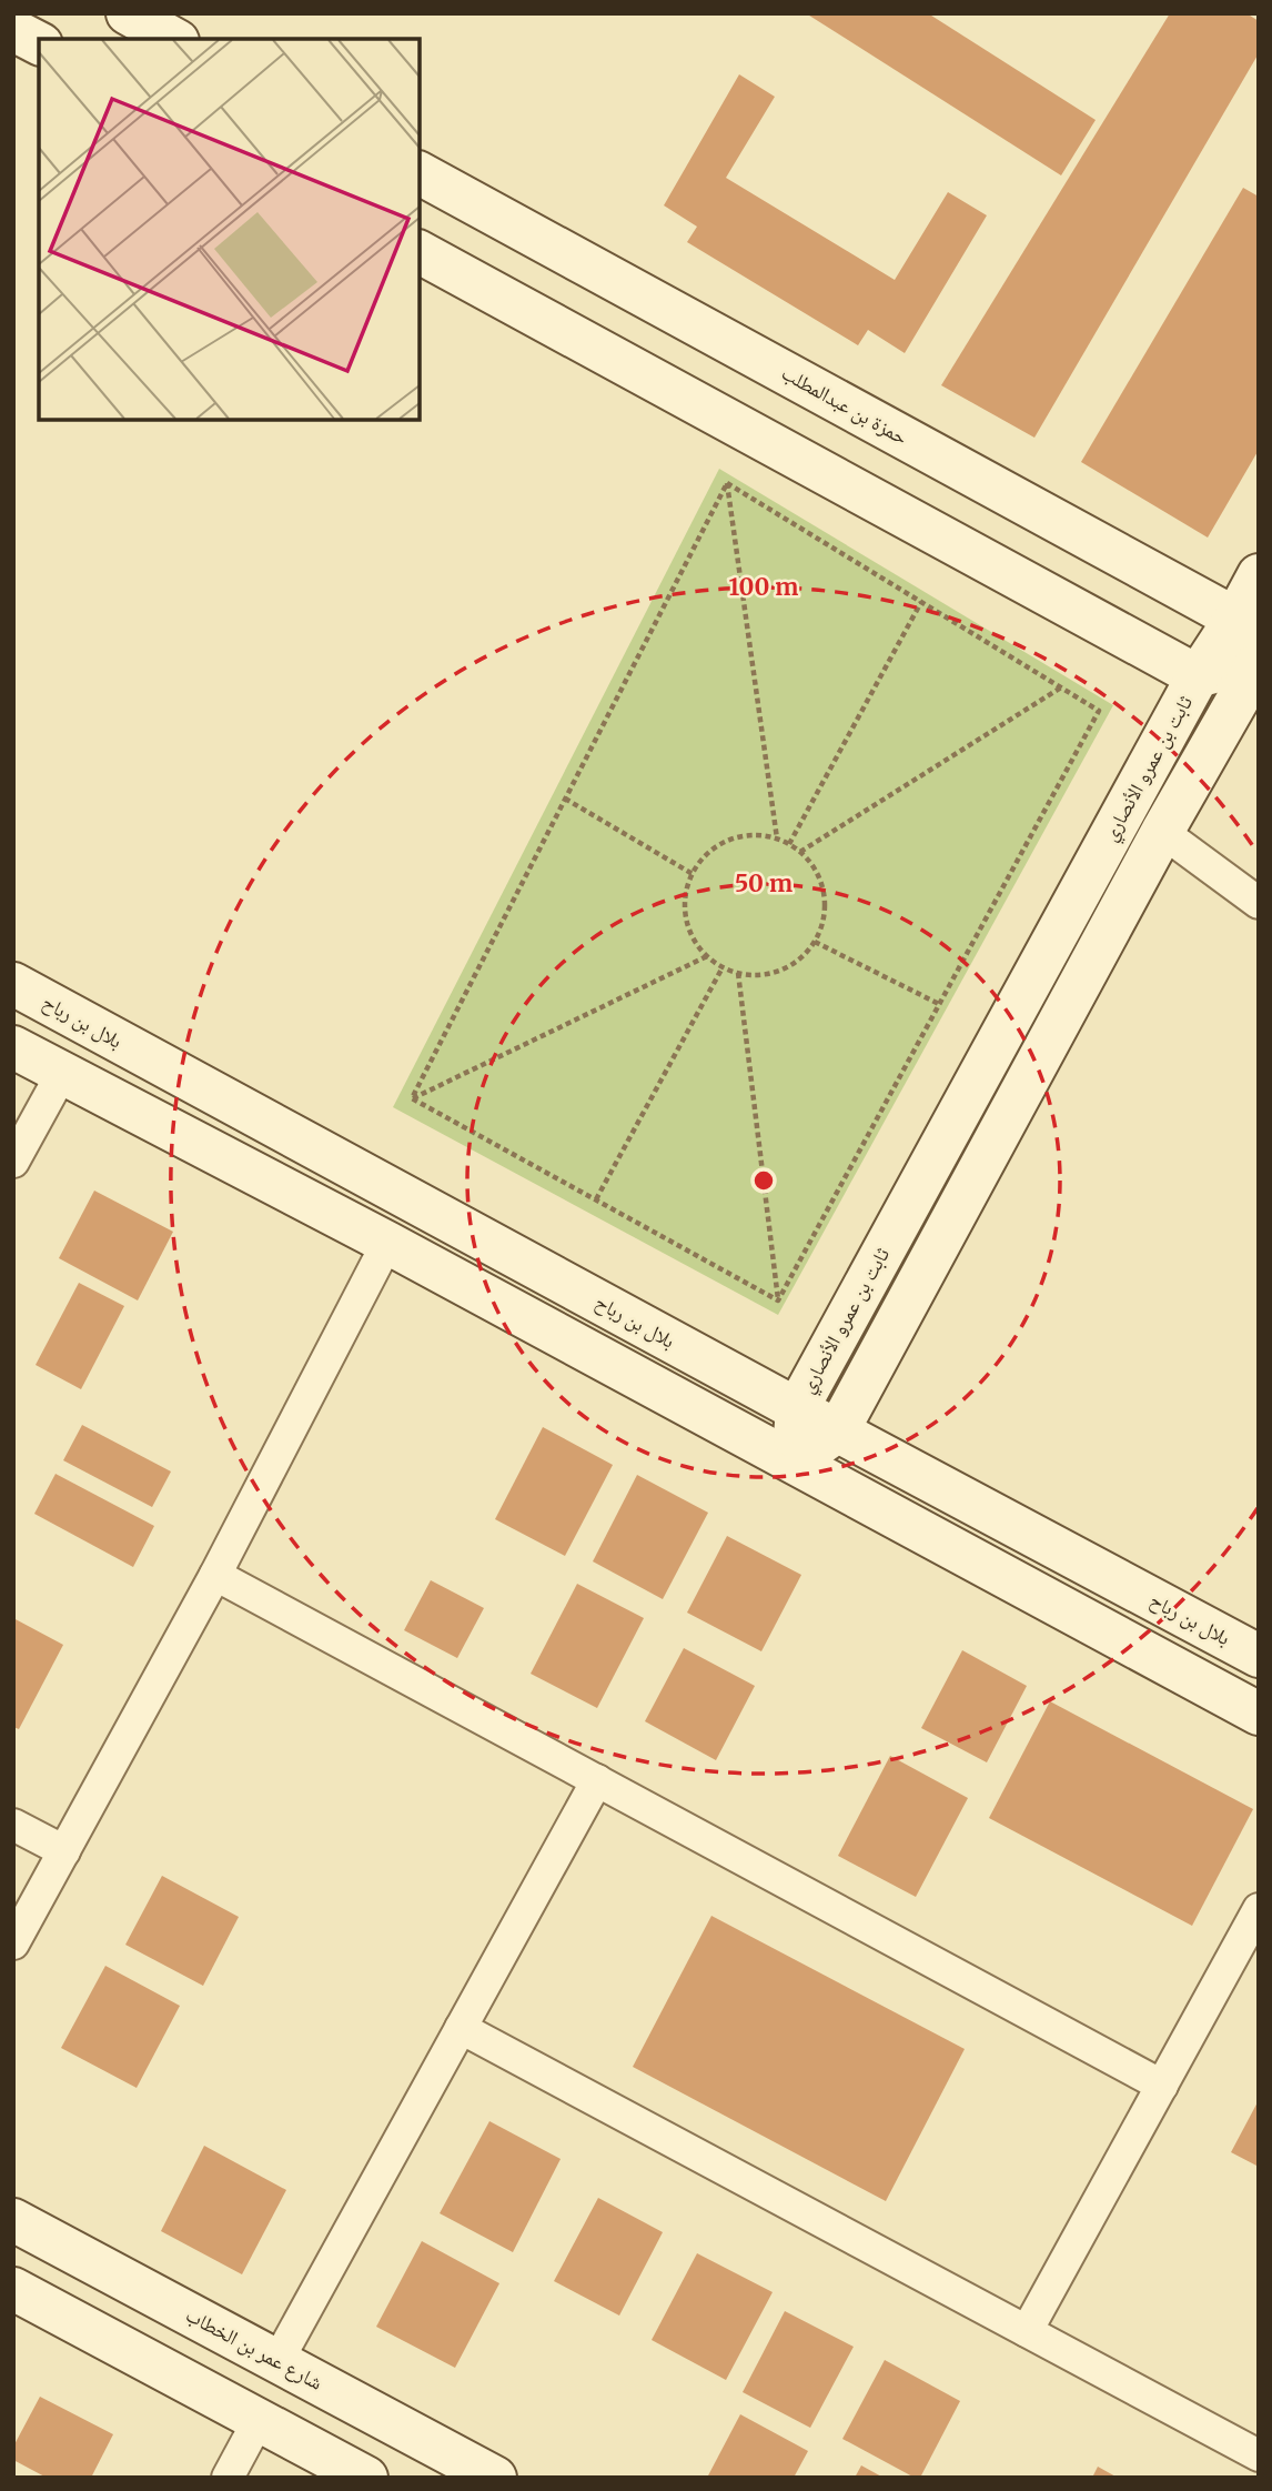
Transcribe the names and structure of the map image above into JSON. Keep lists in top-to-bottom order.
{
  "streets": {
    "street": [
      "حمزة بن عبدالمطلب",
      "ثابت بن عمرو الأنصاري",
      "بلال بن رباح",
      "شارع عمر بن الخطاب"
    ]
  },
  "crossings": [
    ["حمزة بن عبدالمطلب", "ثابت بن عمرو الأنصاري"],
    ["ثابت بن عمرو الأنصاري", "بلال بن رباح"]
  ],
  "rings": ["100 m", "50 m"]
}
